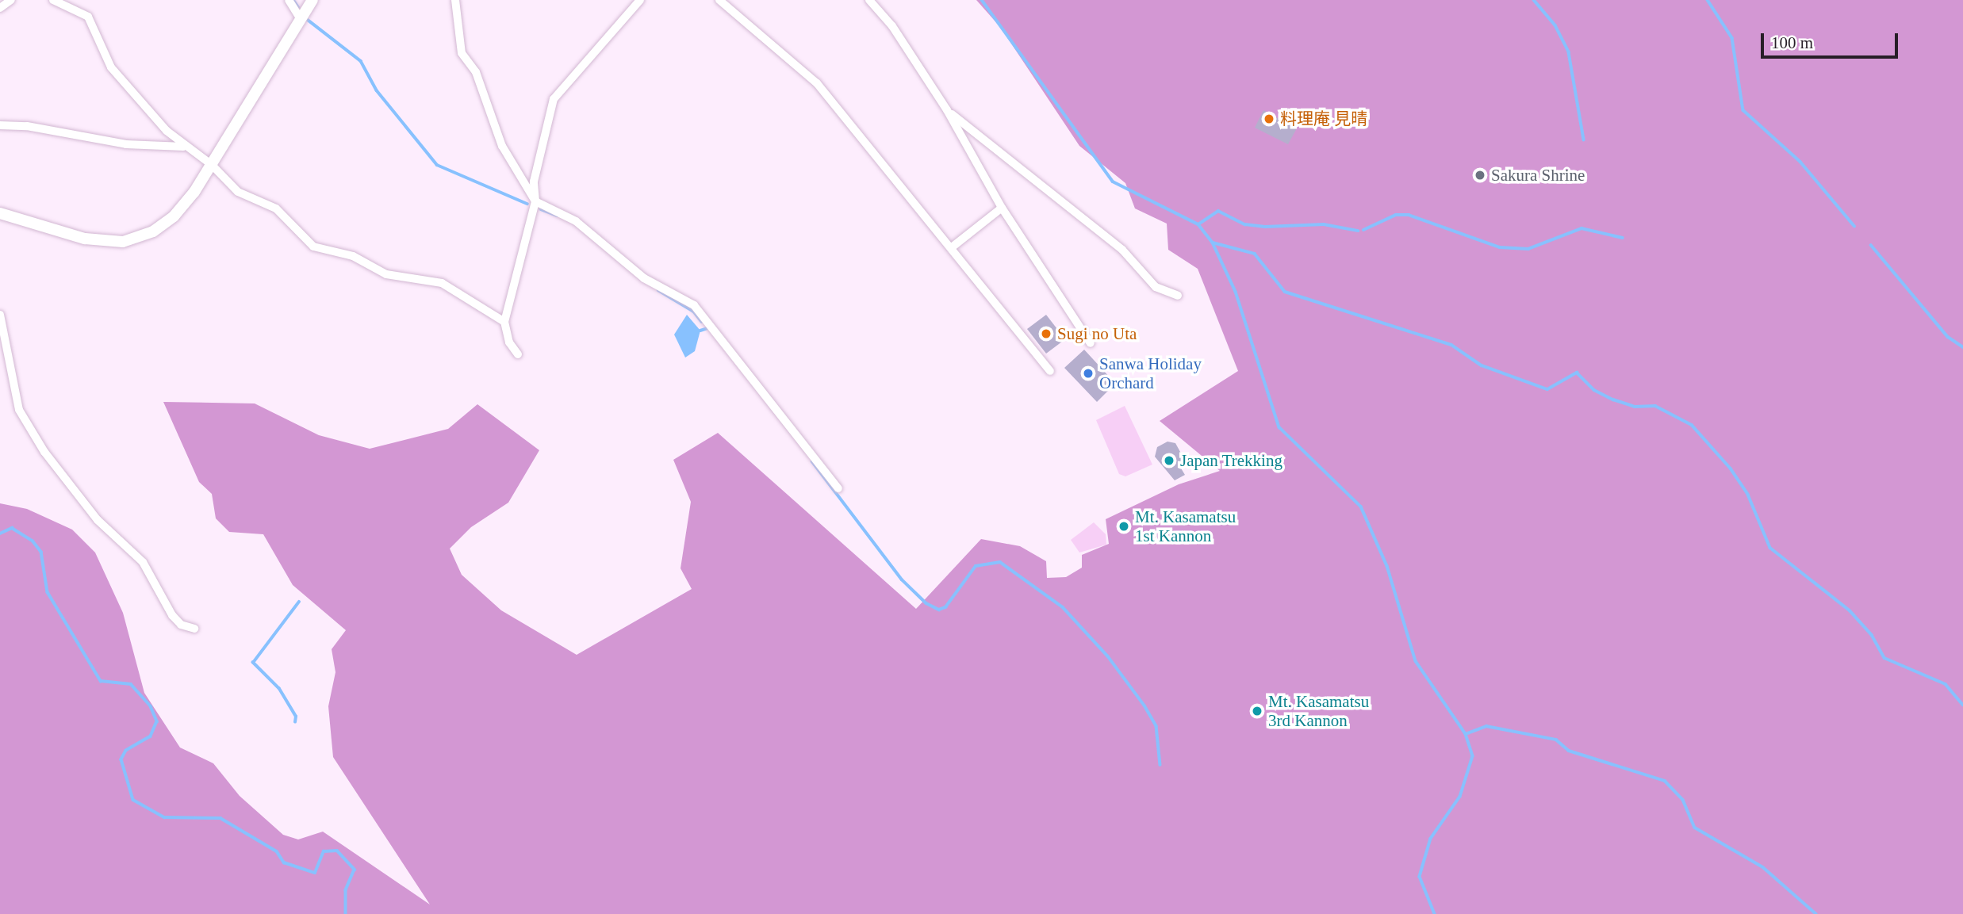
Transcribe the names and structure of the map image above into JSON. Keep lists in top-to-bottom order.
{
  "places": [
    "料理庵 見晴",
    "Sakura Shrine",
    "Sugi no Uta",
    "Sanwa Holiday Orchard",
    "Japan Trekking",
    "Mt. Kasamatsu 1st Kannon",
    "Mt. Kasamatsu 3rd Kannon"
  ],
  "scale_bar": "100 m"
}
